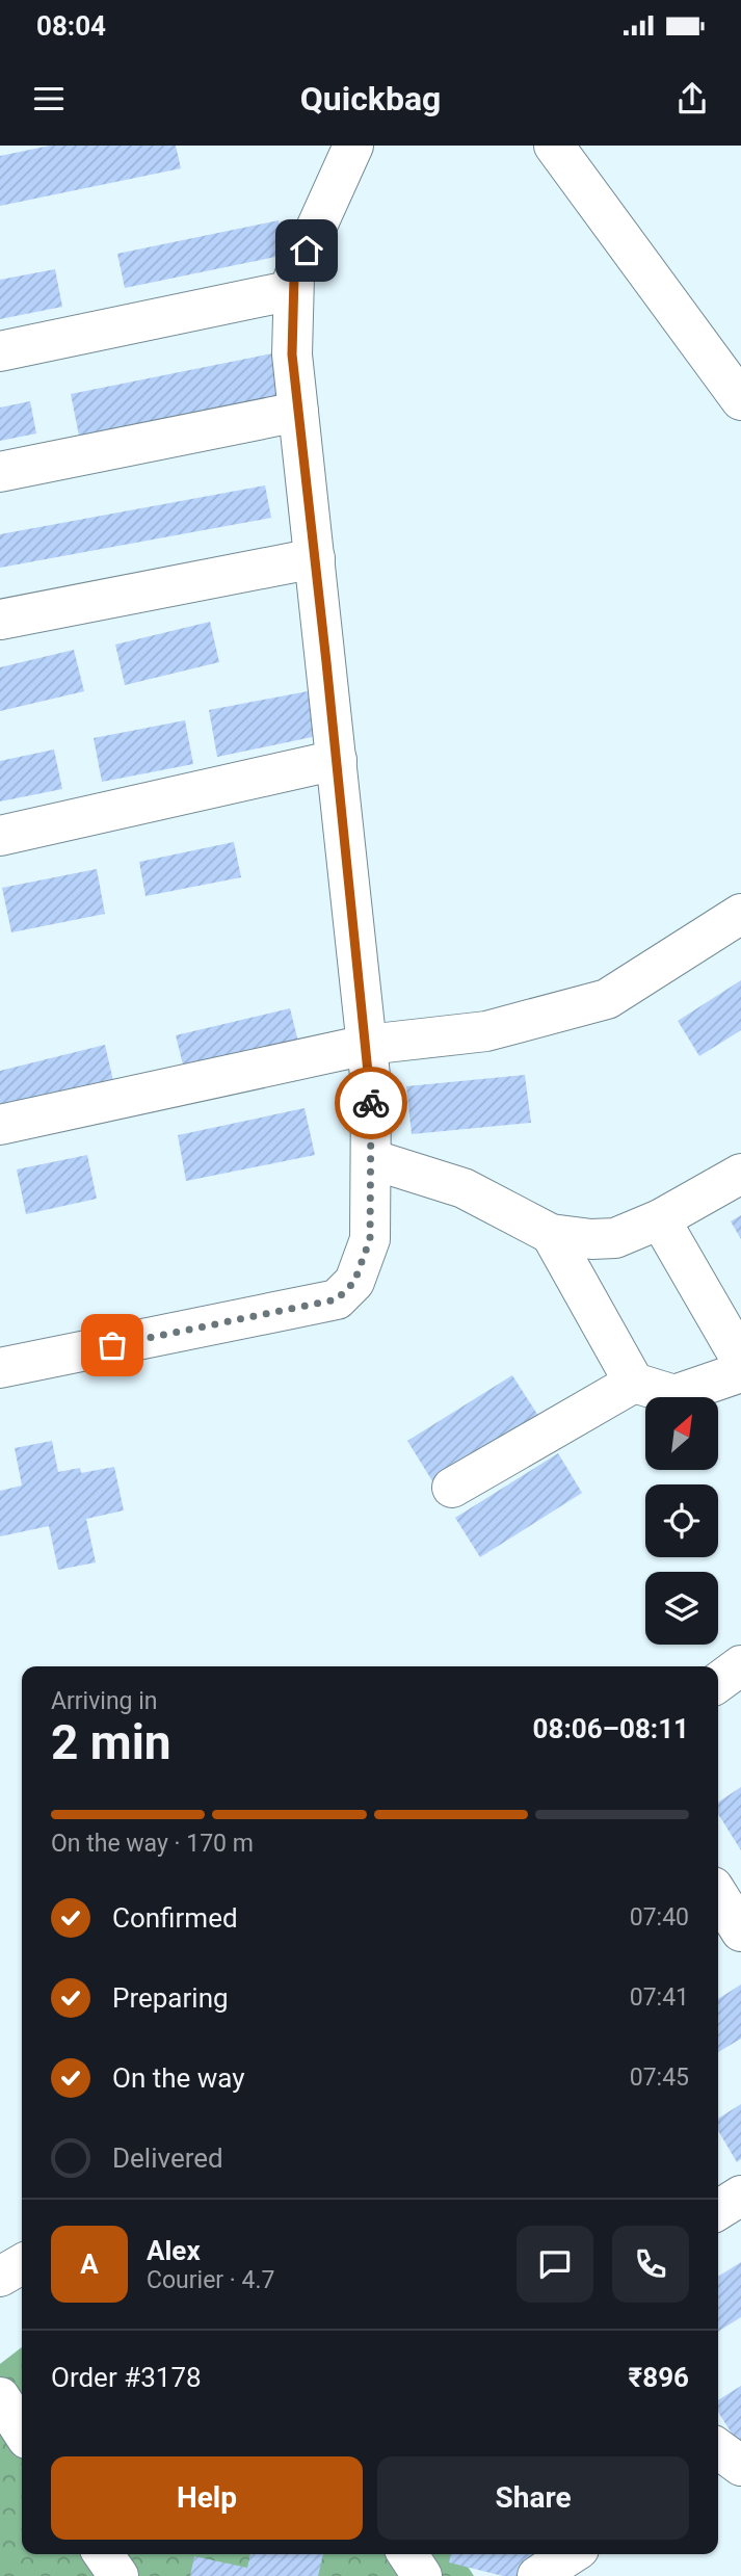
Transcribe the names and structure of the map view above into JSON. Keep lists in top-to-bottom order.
{
  "north": "top right",
  "page": {
    "status": "08:04",
    "header": "Quickbag",
    "heading": ["2 min", "Arriving in", "08:06–08:11"],
    "panel": [
      "Alex",
      "Courier · 4.7",
      "Order #3178",
      "₹896"
    ],
    "bar": "On the way · 170 m",
    "list": [
      ["Confirmed", "07:40"],
      ["Preparing", "07:41"],
      ["On the way", "07:45"],
      "Delivered"
    ],
    "round": "A",
    "buttons": ["Help", "Share"]
  }
}
